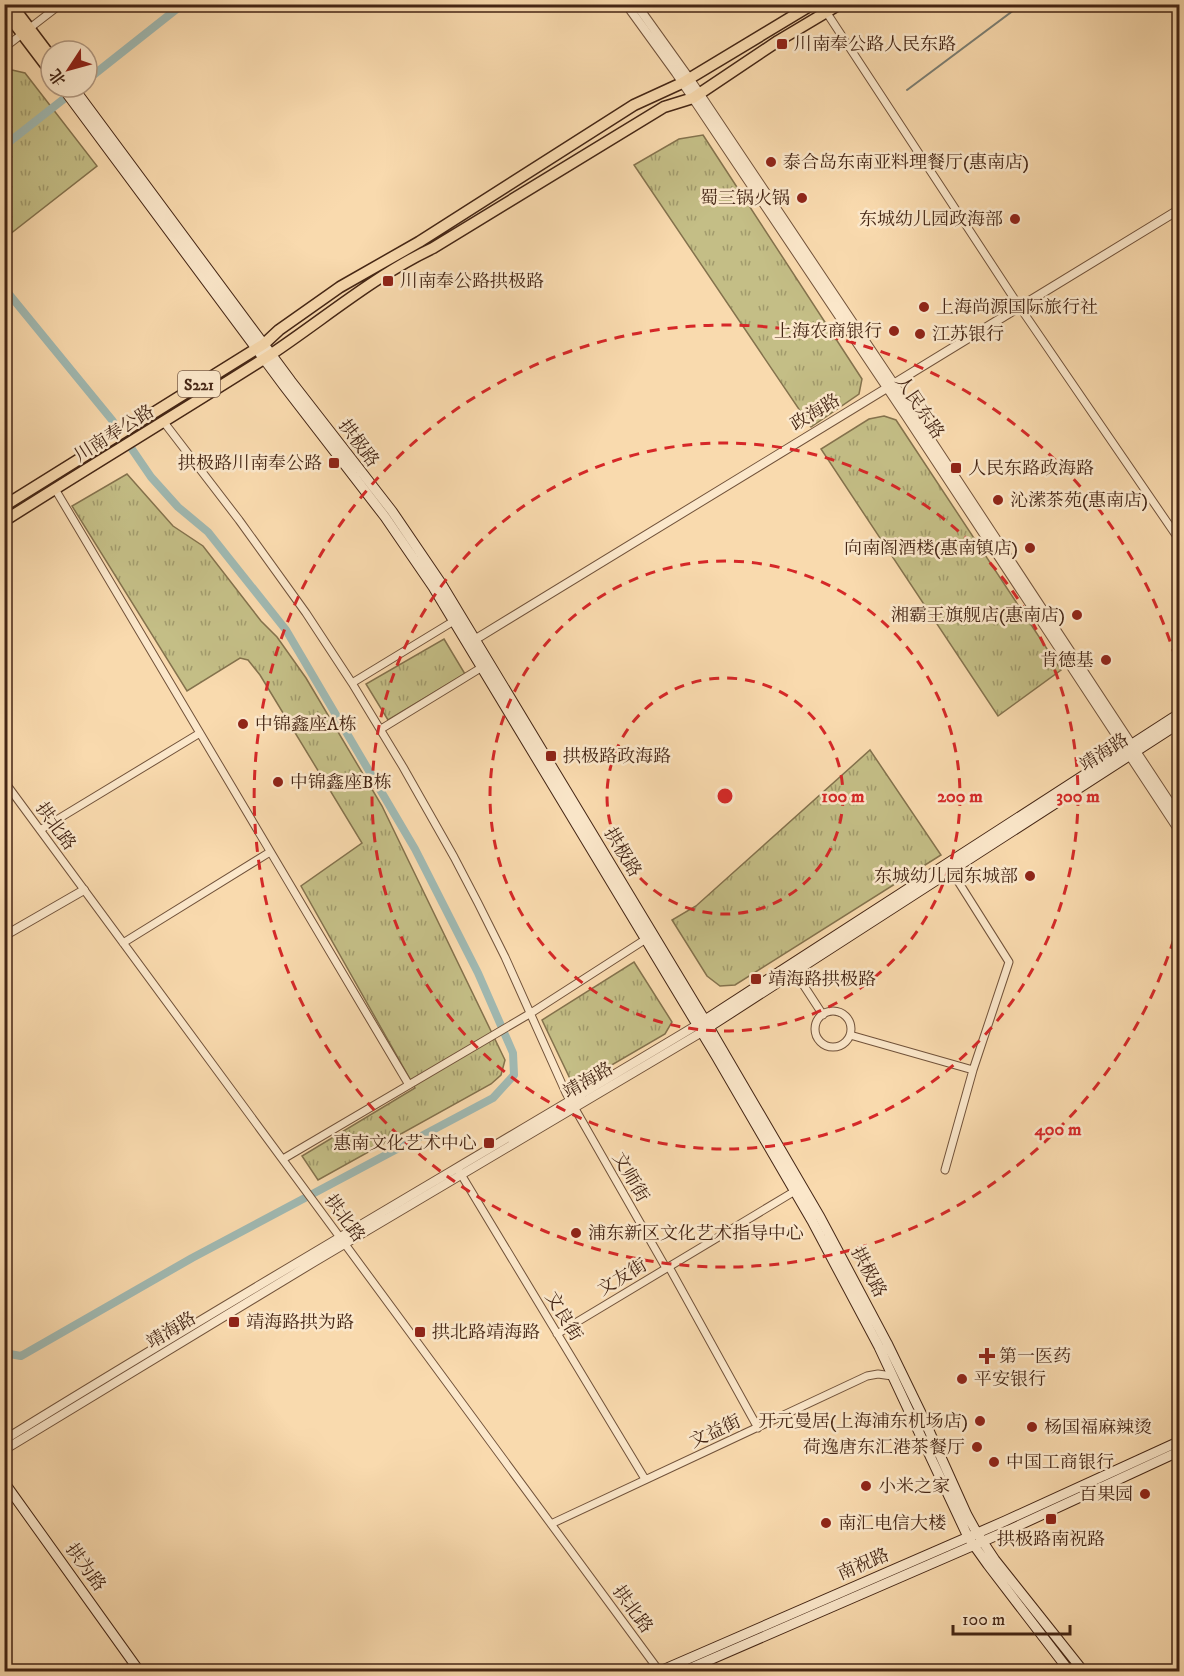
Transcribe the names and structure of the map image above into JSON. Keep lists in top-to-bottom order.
{
  "streets": {
    "main road": [
      "S221",
      "川南奉公路",
      "拱极路",
      "靖海路",
      "南祝路",
      "拱为路"
    ],
    "street": [
      "人民东路",
      "政海路",
      "拱北路",
      "文师街",
      "文友街",
      "文良街",
      "文益街"
    ]
  },
  "crossings": [
    ["人民东路", "政海路"],
    ["人民东路", "川南奉公路"],
    ["人民东路", "靖海路"],
    ["政海路", "拱极路"],
    ["川南奉公路", "拱极路"],
    ["川南奉公路", "文师街"],
    ["拱极路", "靖海路"],
    ["拱极路", "文友街"],
    ["拱极路", "文益街"],
    ["拱极路", "南祝路"],
    ["靖海路", "拱北路"],
    ["靖海路", "文师街"],
    ["靖海路", "文良街"],
    ["拱北路", "文益街"],
    ["拱北路", "南祝路"],
    ["文师街", "文友街"],
    ["文师街", "文益街"],
    ["文友街", "文良街"],
    ["文良街", "文益街"]
  ],
  "places": {
    "transit": [
      "川南奉公路人民东路",
      "川南奉公路拱极路",
      "拱极路川南奉公路",
      "人民东路政海路",
      "拱极路政海路",
      "靖海路拱极路",
      "惠南文化艺术中心",
      "靖海路拱为路",
      "拱北路靖海路",
      "拱极路南祝路"
    ],
    "other": [
      "泰合岛东南亚料理餐厅(惠南店)",
      "蜀三锅火锅",
      "东城幼儿园政海部",
      "上海尚源国际旅行社",
      "上海农商银行",
      "江苏银行",
      "沁潆茶苑(惠南店)",
      "向南阁酒楼(惠南镇店)",
      "湘霸王旗舰店(惠南店)",
      "肯德基",
      "中锦鑫座A栋",
      "中锦鑫座B栋",
      "东城幼儿园东城部",
      "浦东新区文化艺术指导中心",
      "平安银行",
      "开元曼居(上海浦东机场店)",
      "杨国福麻辣烫",
      "荷逸唐东汇港茶餐厅",
      "中国工商银行",
      "小米之家",
      "百果园",
      "南汇电信大楼"
    ],
    "health": ["第一医药"]
  },
  "scale_bar": "100 m",
  "north": "bottom left",
  "rings": [
    "100 m",
    "200 m",
    "300 m",
    "400 m"
  ]
}
